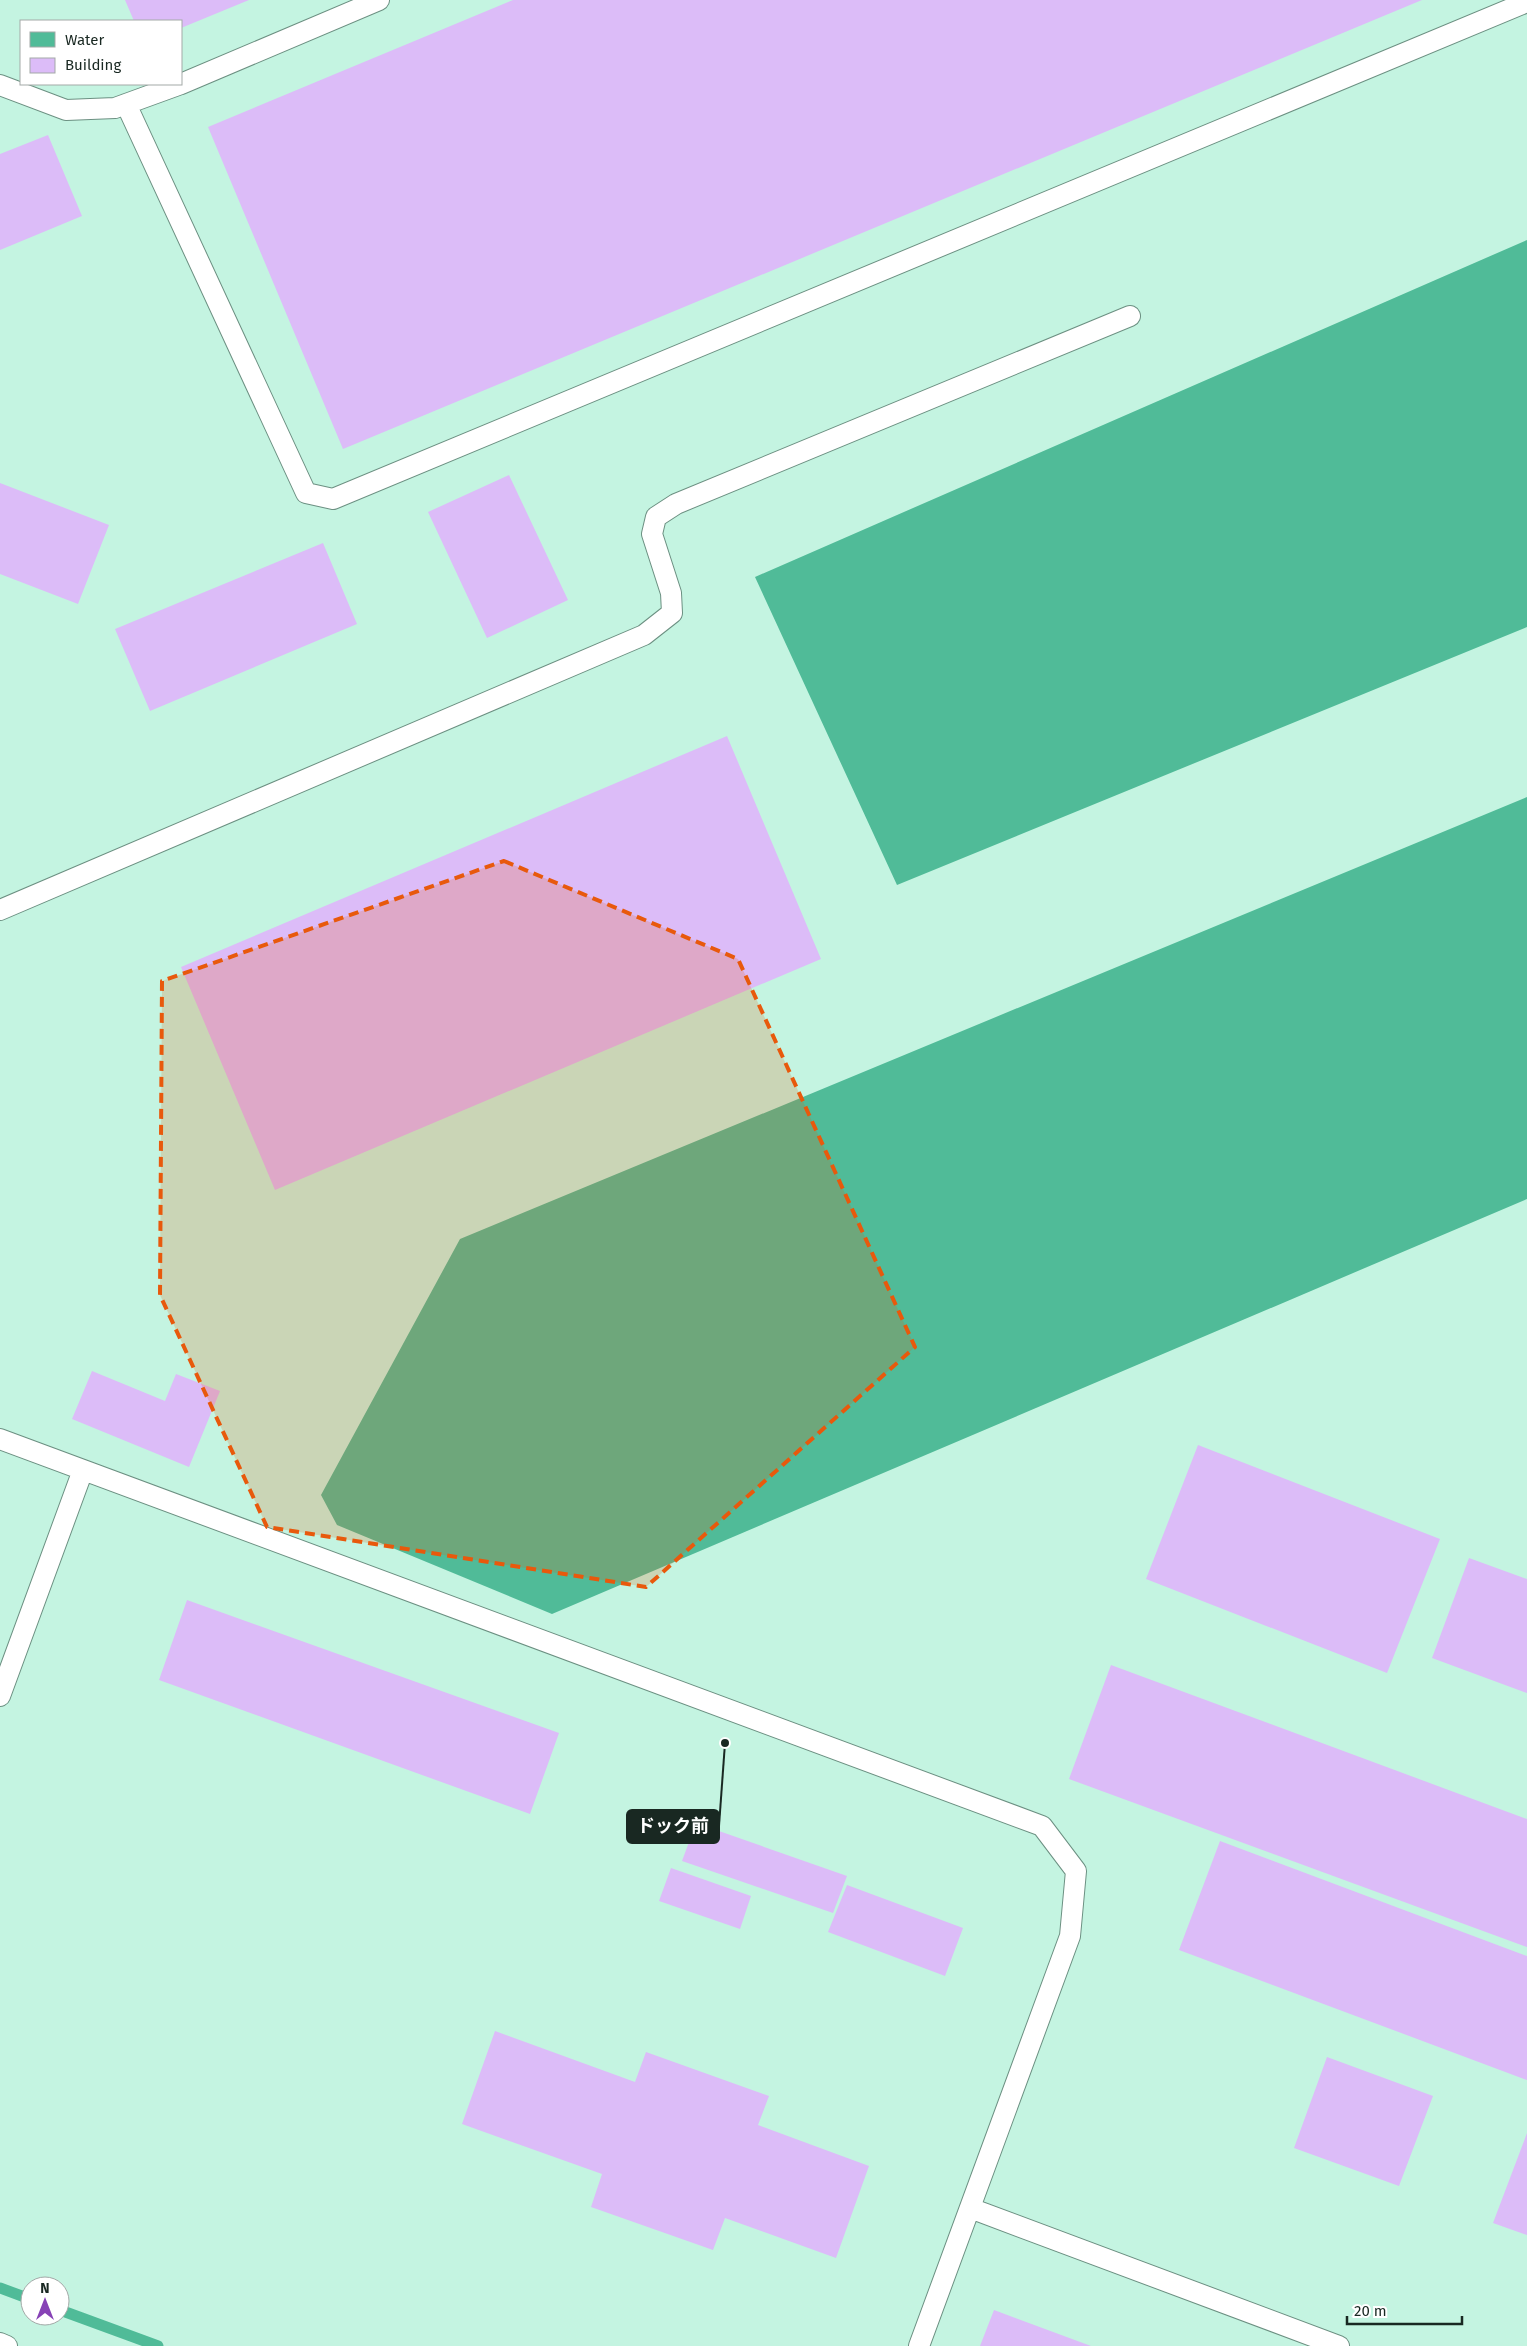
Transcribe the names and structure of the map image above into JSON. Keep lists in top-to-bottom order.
{
  "places": ["ドック前"],
  "legend": ["Water", "Building"],
  "scale_bar": "20 m",
  "north": "top"
}
